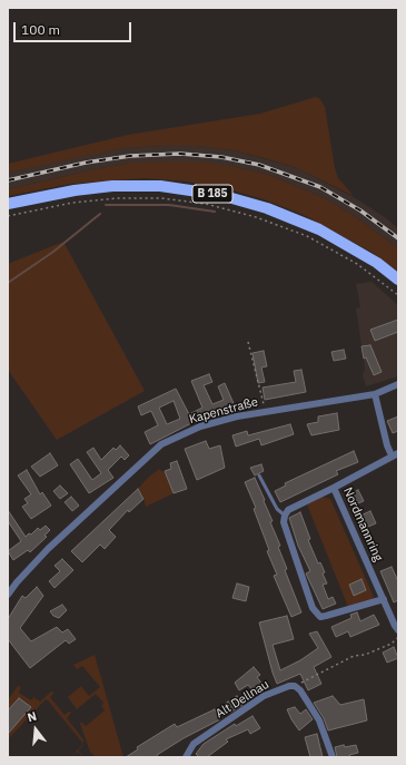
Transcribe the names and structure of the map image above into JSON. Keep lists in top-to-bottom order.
{
  "streets": {
    "main road": ["B 185"],
    "street": ["Kapenstraße", "Nordmannring", "Alt Dellnau"]
  },
  "crossings": [
    ["Kapenstraße", "Nordmannring"]
  ],
  "scale_bar": "100 m",
  "north": "top"
}
